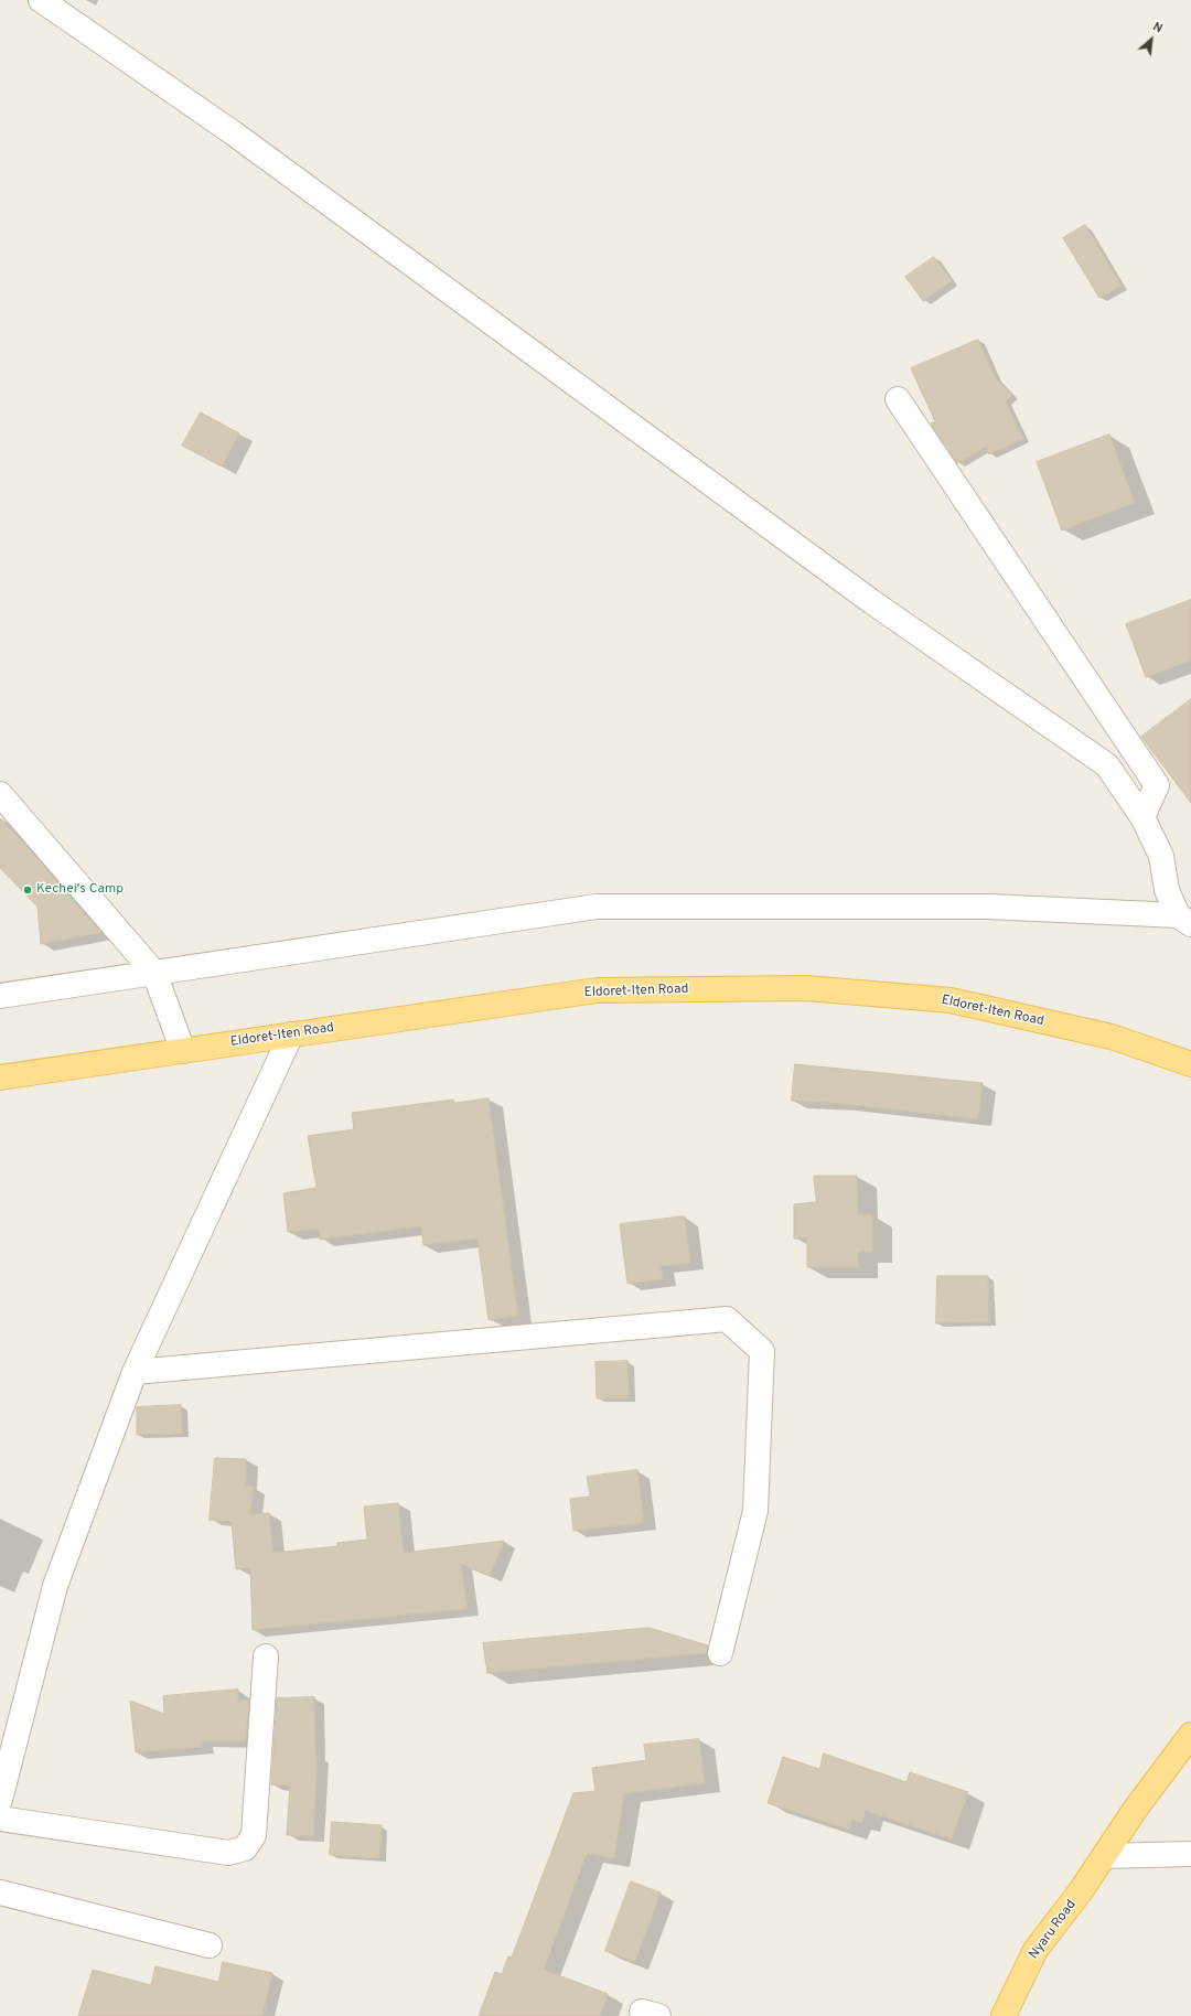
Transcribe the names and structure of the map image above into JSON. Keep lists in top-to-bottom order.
{
  "streets": {
    "main road": ["Eldoret-Iten Road", "Nyaru Road"]
  },
  "places": ["Kechei's Camp"],
  "north": "top right"
}
